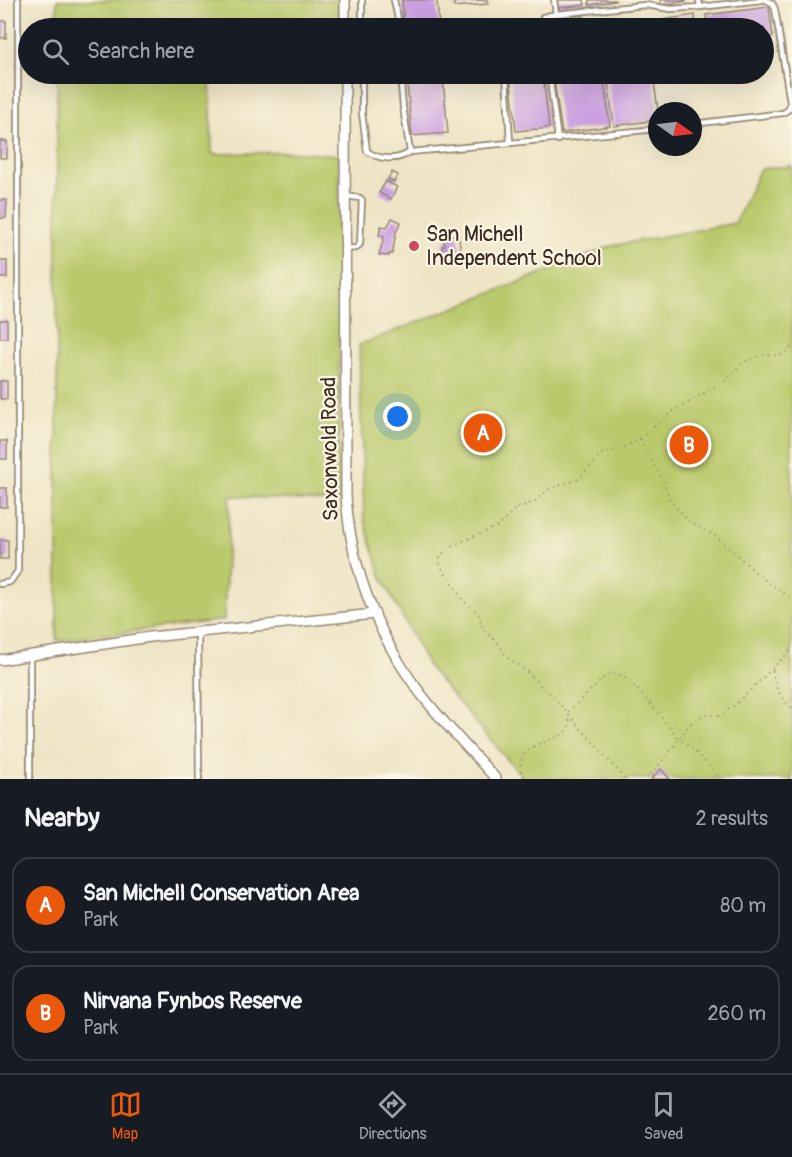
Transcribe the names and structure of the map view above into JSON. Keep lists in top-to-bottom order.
{
  "streets": {
    "street": ["Saxonwold Road"]
  },
  "places": ["San Michell Independent School"],
  "north": "right",
  "page": {
    "search": "Search here",
    "pins": ["A", "B"],
    "heading": ["Nearby", "2 results"],
    "list": [
      {
        "mark": "A",
        "name": "San Michell Conservation Area",
        "note": "Park",
        "value": "80 m"
      },
      {
        "mark": "B",
        "name": "Nirvana Fynbos Reserve",
        "note": "Park",
        "value": "260 m"
      }
    ],
    "nav": ["Map", "Directions", "Saved"]
  }
}
